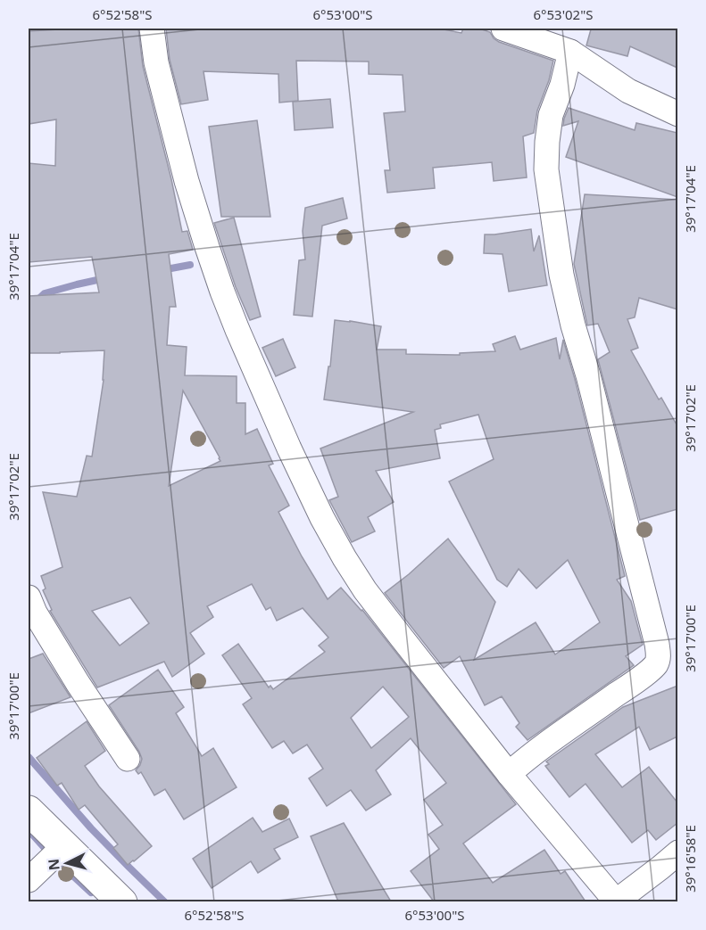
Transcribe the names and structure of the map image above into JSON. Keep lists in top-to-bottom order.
{
  "north": "left",
  "coordinates": [
    "6°52'58\"S",
    "6°53'00\"S",
    "6°53'02\"S",
    "39°17'04\"E",
    "39°17'02\"E",
    "39°17'00\"E",
    "39°16'58\"E"
  ]
}
